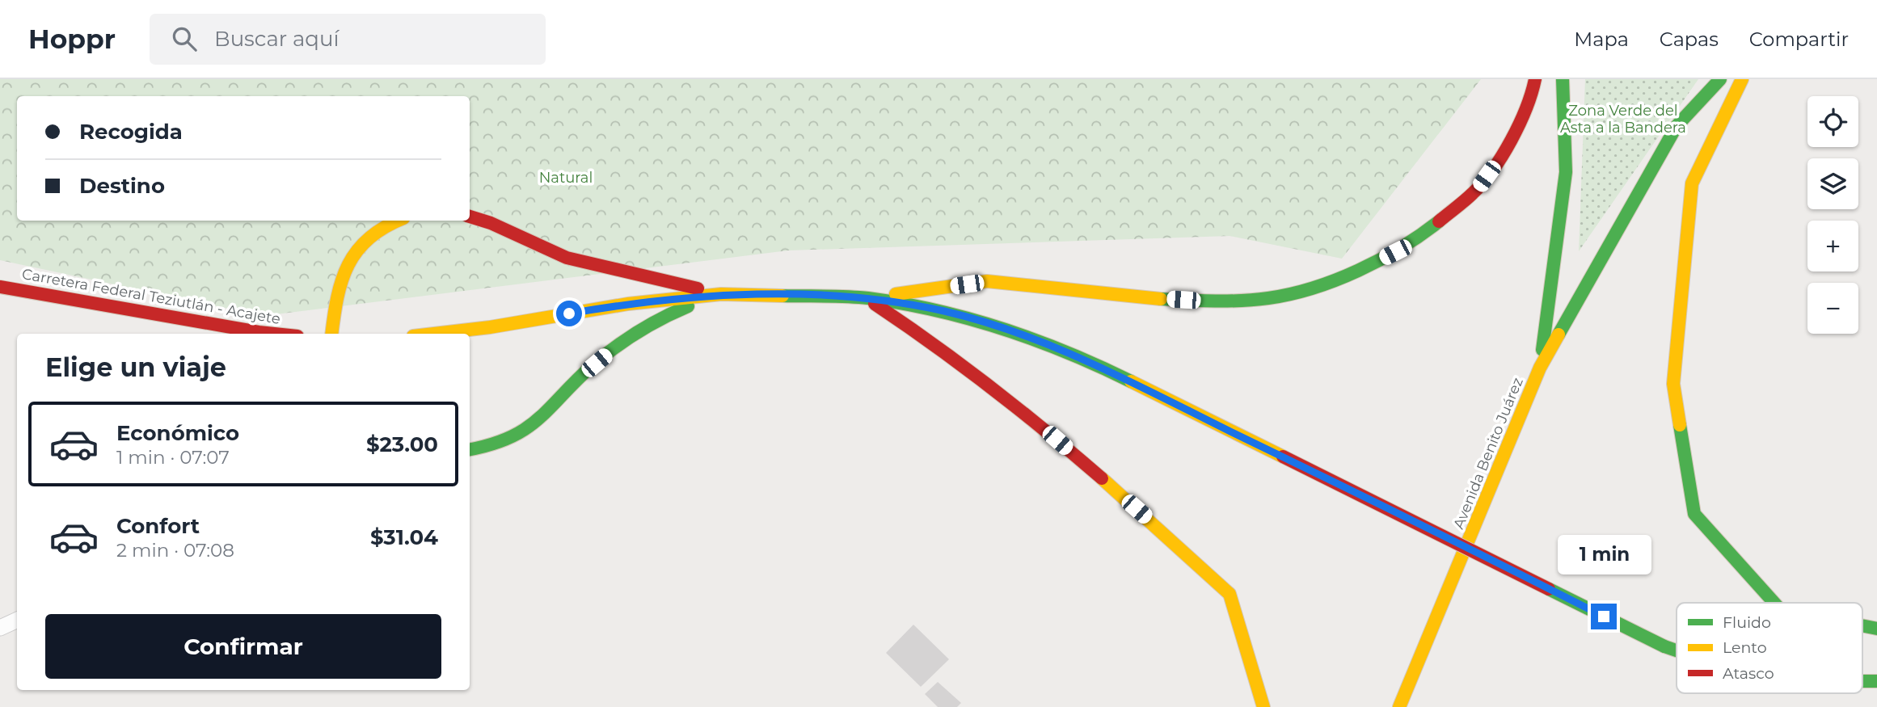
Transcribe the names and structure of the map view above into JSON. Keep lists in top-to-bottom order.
{
  "streets": {
    "main road": ["Carretera Federal Teziutlán - Acajete", "Avenida Benito Juárez"]
  },
  "parks": ["Zona Verde del Asta a la Bandera", "Natural"],
  "legend": ["Fluido", "Lento", "Atasco"],
  "page": {
    "header": "Hoppr",
    "search": "Buscar aquí",
    "nav": ["Mapa", "Capas", "Compartir"],
    "map_buttons": ["+", "−"],
    "banner": ["Recogida", "Destino"],
    "heading": "Elige un viaje",
    "list": [
      {
        "name": "Económico",
        "note": "1 min · 07:07",
        "value": "$23.00"
      },
      {
        "name": "Confort",
        "note": "2 min · 07:08",
        "value": "$31.04"
      }
    ],
    "bubble": "1 min",
    "buttons": "Confirmar"
  }
}
